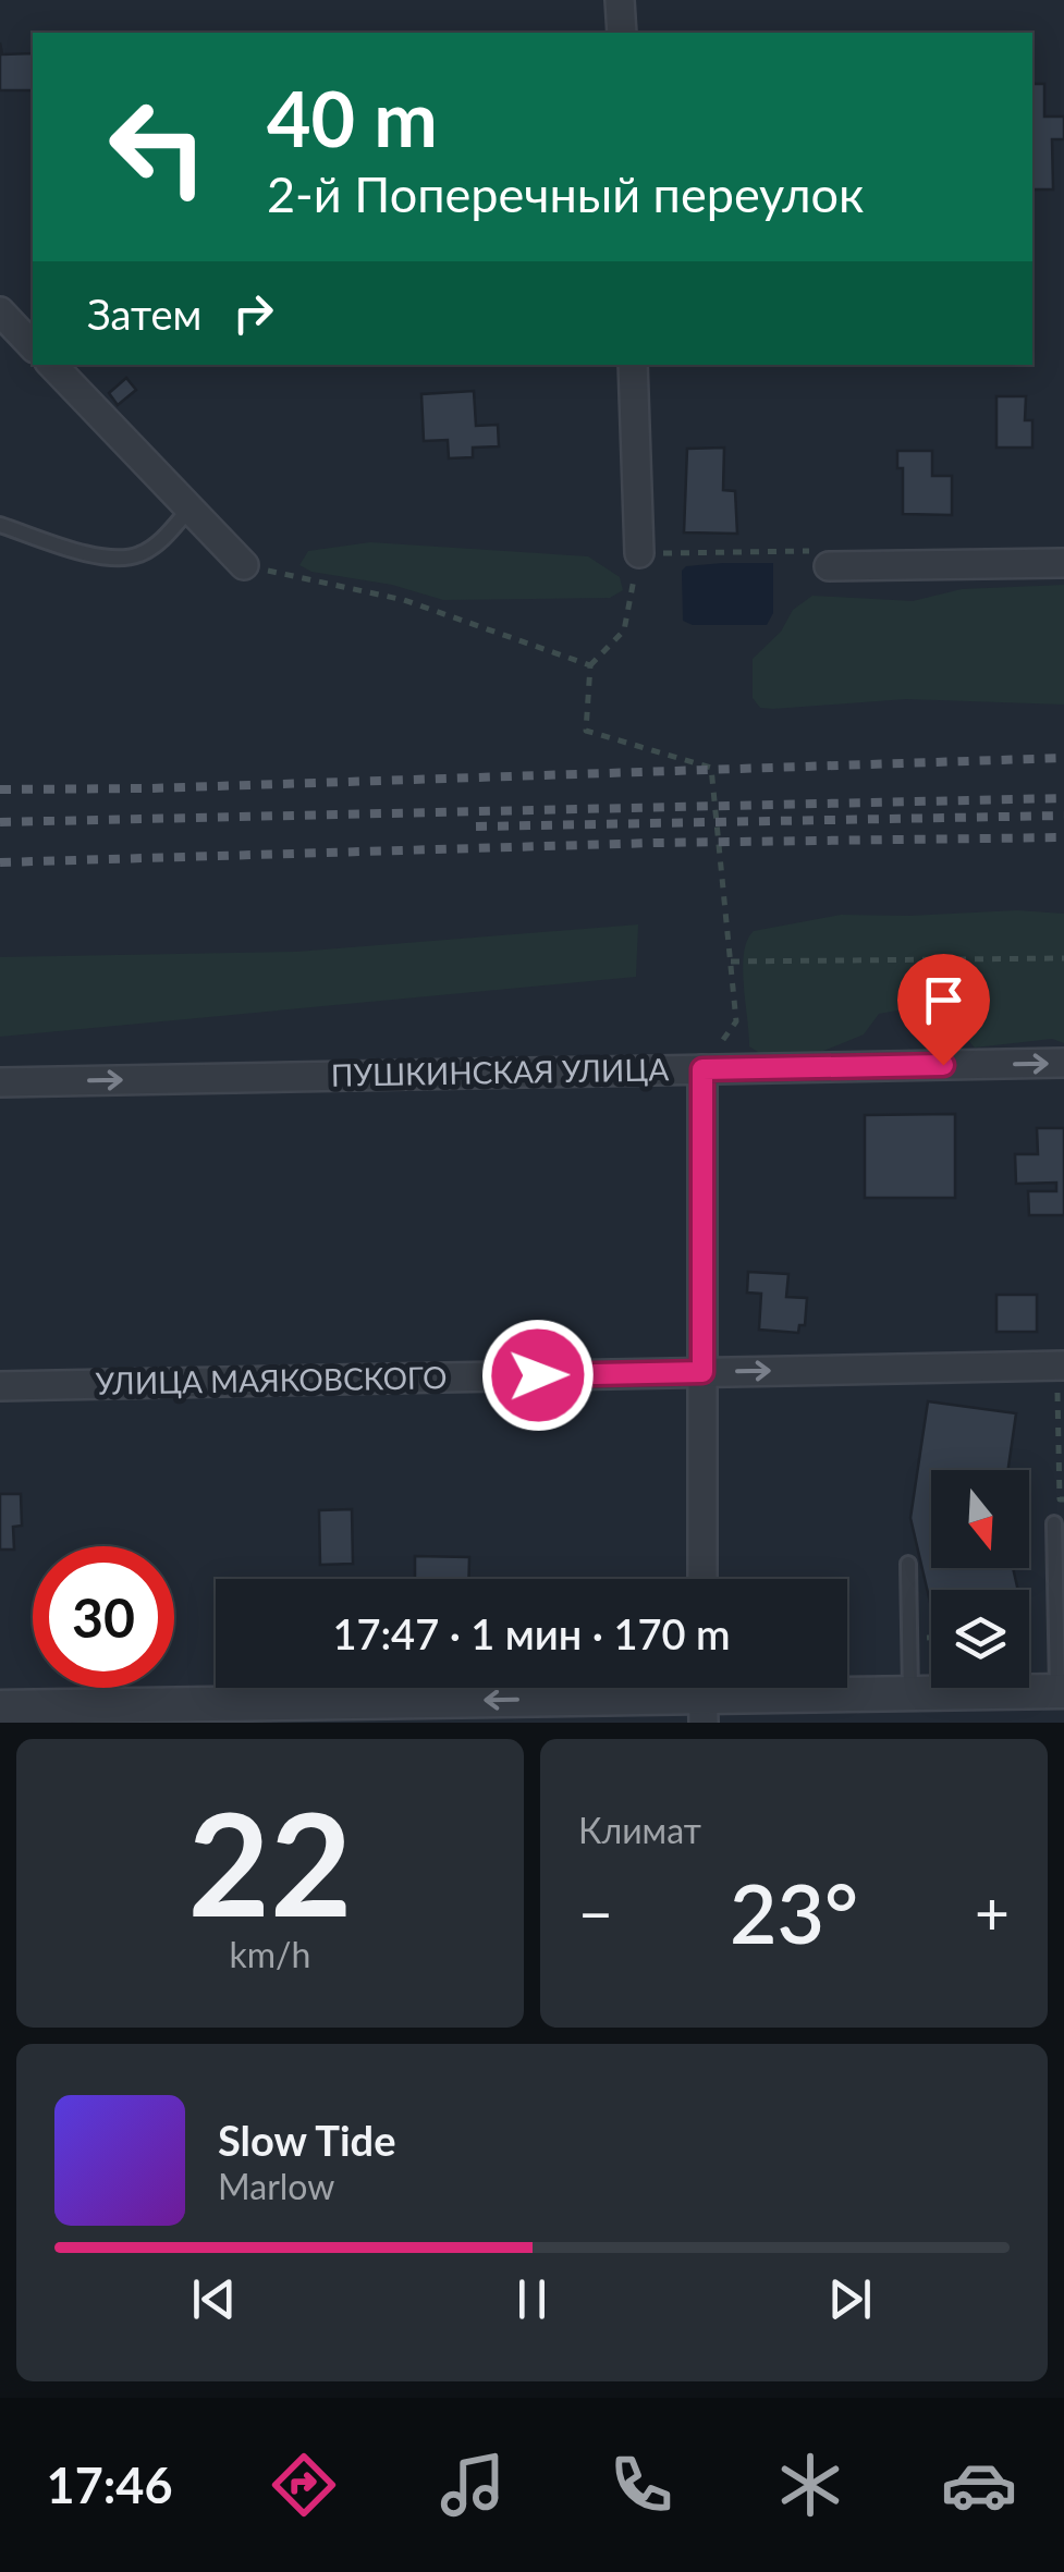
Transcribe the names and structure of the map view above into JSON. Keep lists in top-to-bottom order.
{
  "streets": {
    "street": ["ПУШКИНСКАЯ УЛИЦА", "УЛИЦА МАЯКОВСКОГО"]
  },
  "one_way": ["ПУШКИНСКАЯ УЛИЦА"],
  "north": "bottom",
  "page": {
    "turn": ["40 m", "2-й Поперечный переулок"],
    "then": "Затем",
    "limit": "30",
    "trip": "17:47 · 1 мин · 170 m",
    "tile": [
      ["22", "km/h"],
      "Климат"
    ],
    "heat": ["−", "23°", "+"],
    "song": ["Slow Tide", "Marlow"],
    "tabs": "17:46"
  }
}
